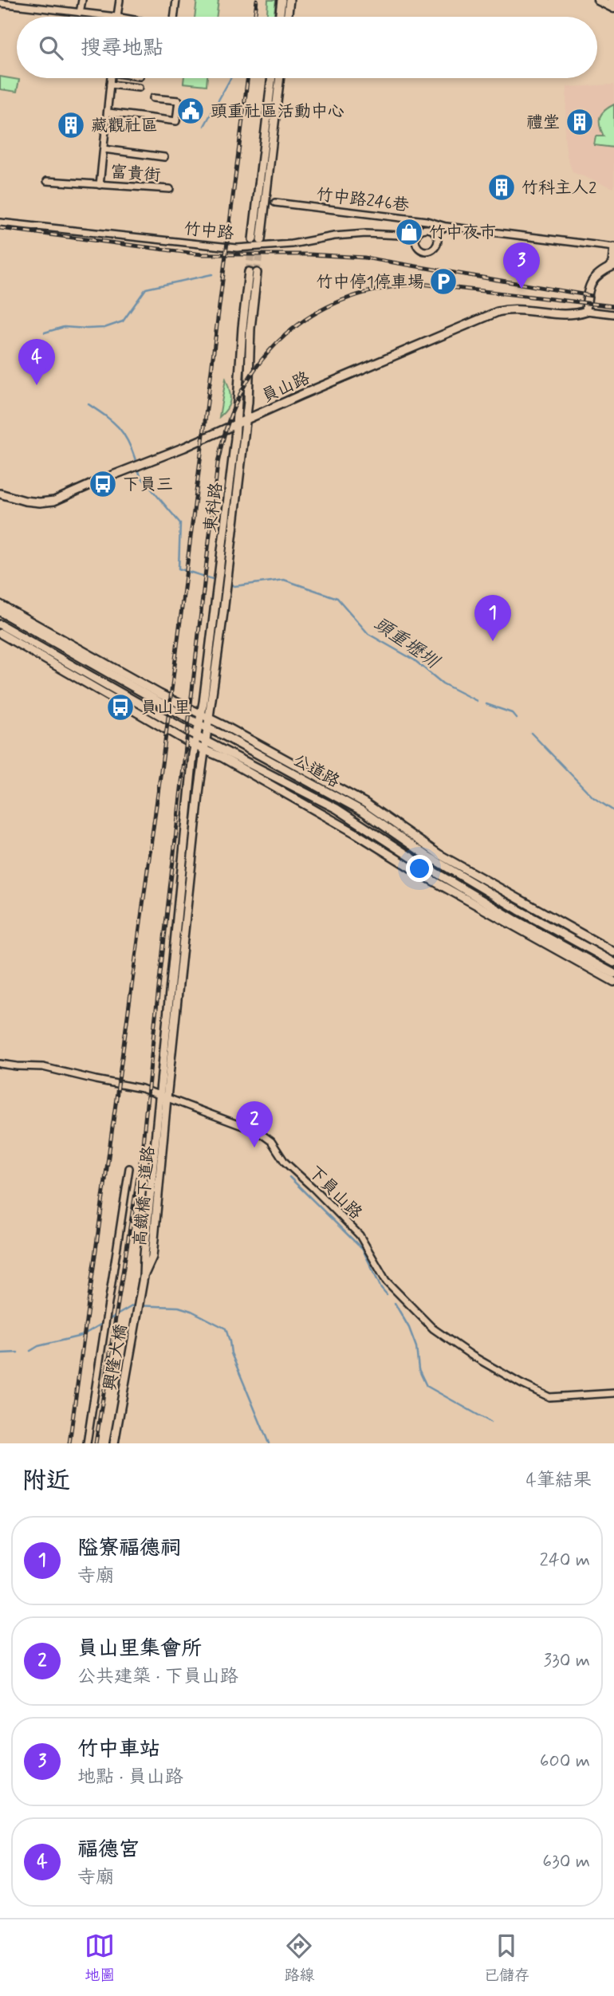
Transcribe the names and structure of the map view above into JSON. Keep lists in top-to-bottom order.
{
  "streets": {
    "street": [
      "富貴街",
      "竹中路246巷",
      "竹中路",
      "員山路",
      "東科路",
      "公道路",
      "下員山路",
      "高鐵橋下道路",
      "興隆大橋"
    ]
  },
  "crossings": [
    ["員山路", "東科路"],
    ["東科路", "公道路"],
    ["東科路", "高鐵橋下道路"],
    ["公道路", "高鐵橋下道路"],
    ["下員山路", "高鐵橋下道路"],
    ["高鐵橋下道路", "興隆大橋"]
  ],
  "water": ["頭重壢圳"],
  "places": {
    "public building": ["頭重社區活動中心"],
    "building": ["禮堂", "藏觀社區", "竹科主人2"],
    "shop": ["竹中夜市"],
    "parking": ["竹中停1停車場"],
    "bus stop": ["下員三", "員山里"]
  },
  "page": {
    "search": "搜尋地點",
    "pins": [
      "3",
      "4",
      "1",
      "2"
    ],
    "heading": ["附近", "4筆結果"],
    "list": [
      {
        "mark": "1",
        "name": "隘寮福德祠",
        "note": "寺廟",
        "value": "240 m"
      },
      {
        "mark": "2",
        "name": "員山里集會所",
        "note": "公共建築 · 下員山路",
        "value": "330 m"
      },
      {
        "mark": "3",
        "name": "竹中車站",
        "note": "地點 · 員山路",
        "value": "600 m"
      },
      {
        "mark": "4",
        "name": "福德宮",
        "note": "寺廟",
        "value": "630 m"
      }
    ],
    "nav": ["地圖", "路線", "已儲存"]
  }
}
